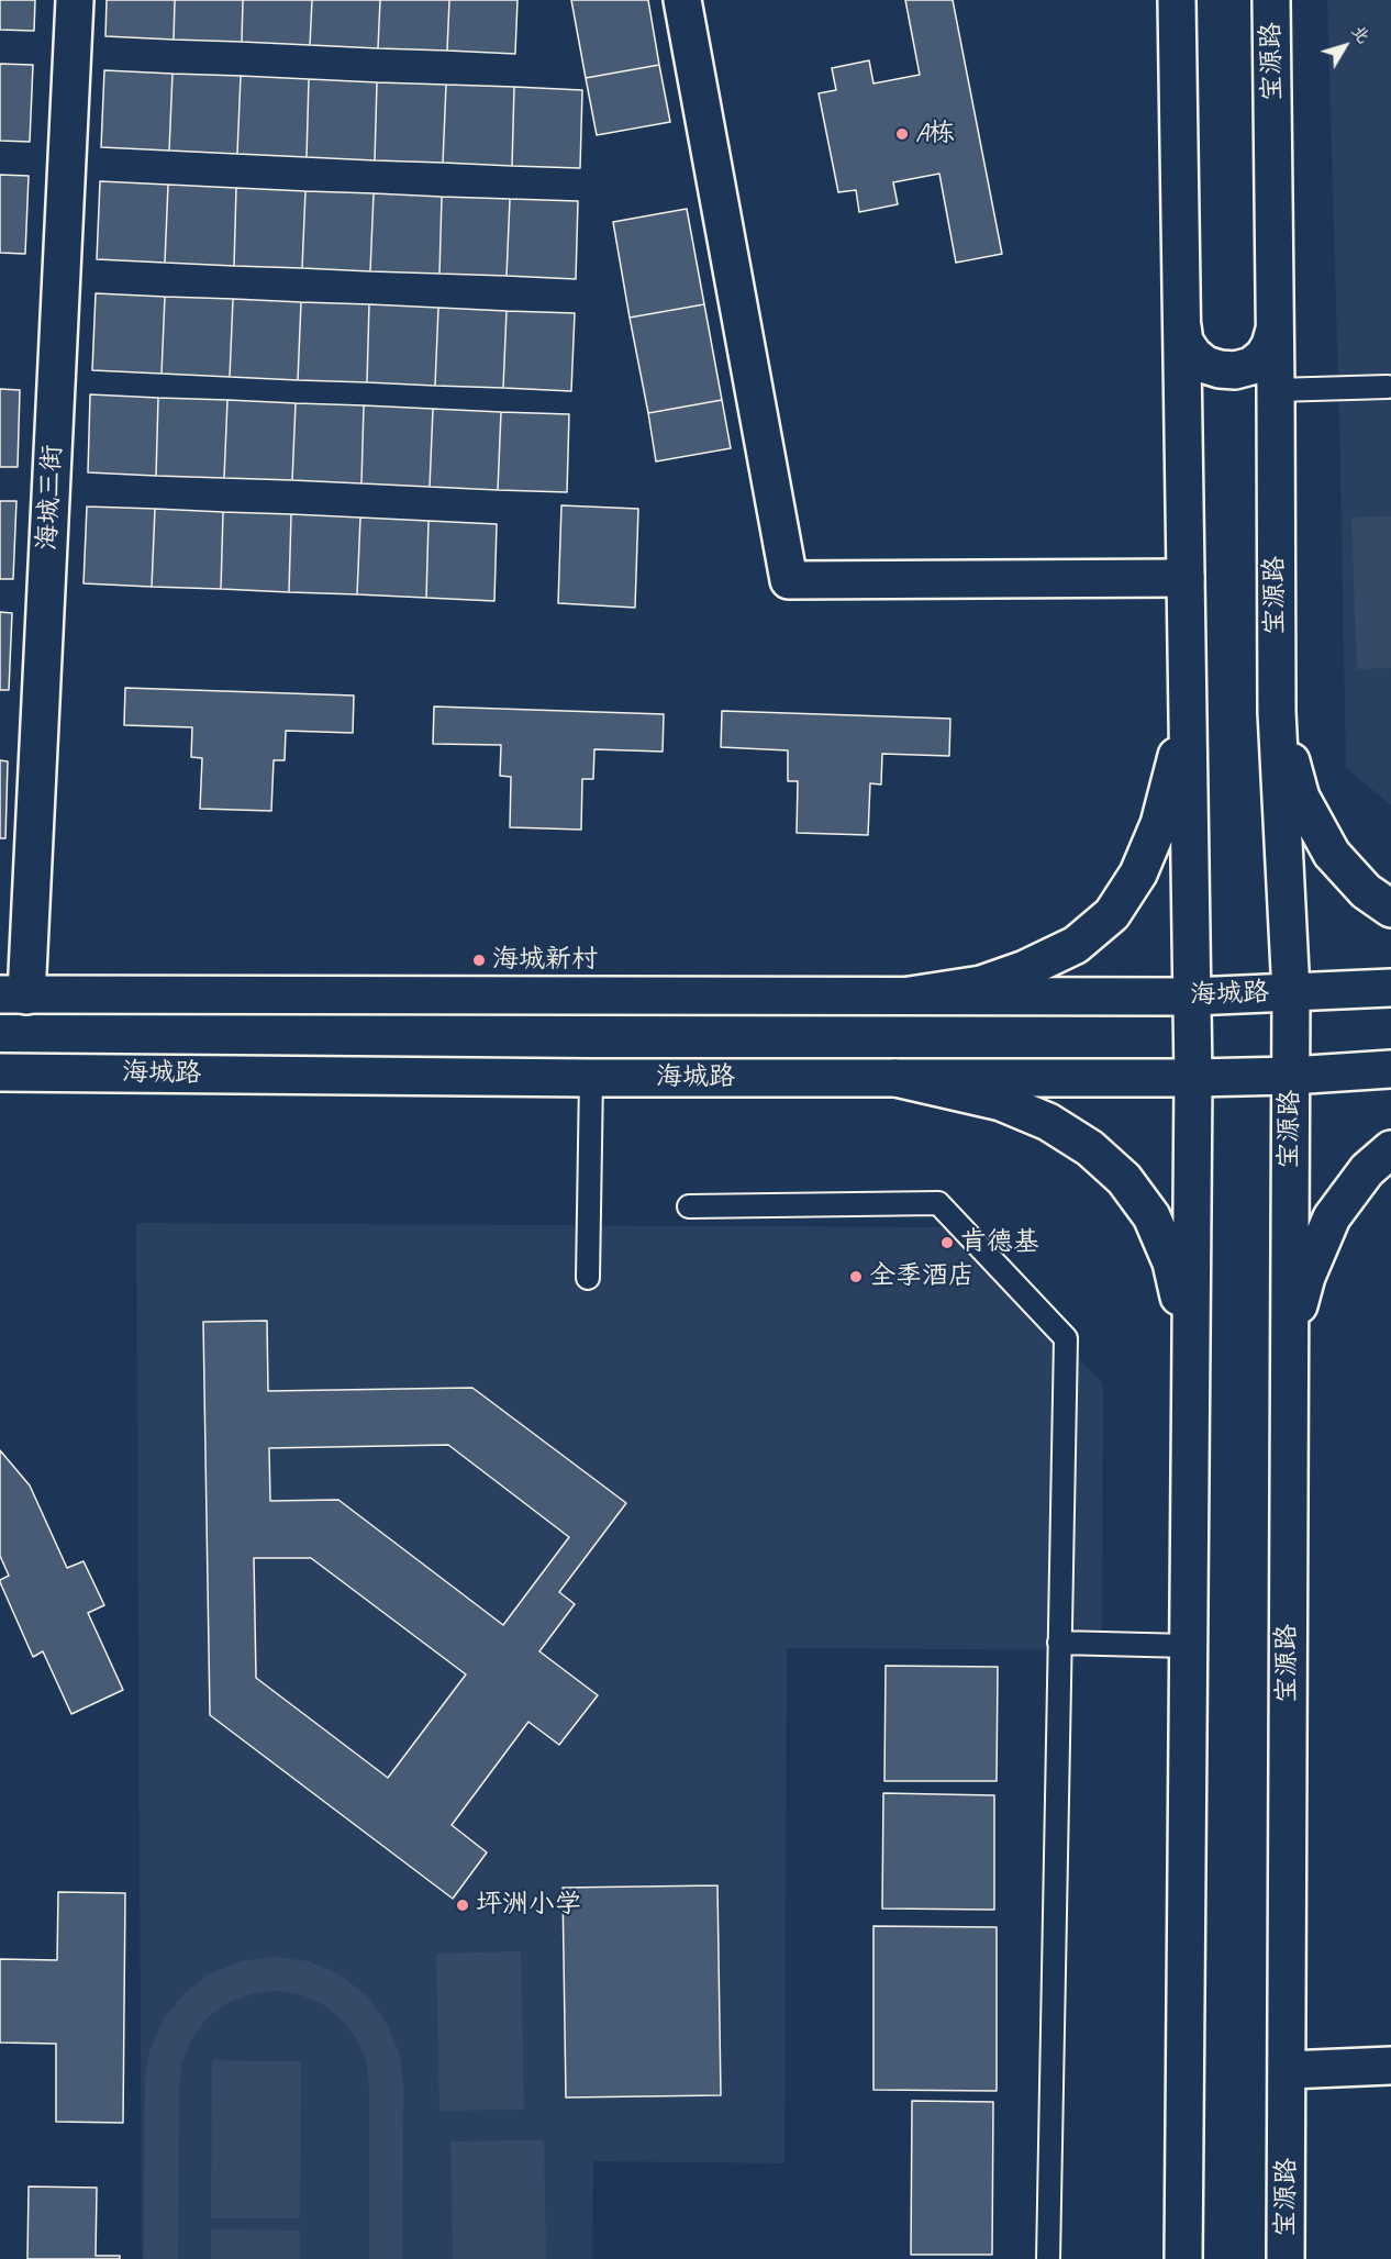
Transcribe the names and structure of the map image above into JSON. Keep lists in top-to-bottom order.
{
  "streets": {
    "main road": ["宝源路", "海城三街", "海城路"]
  },
  "crossings": [
    ["宝源路", "海城路"],
    ["海城三街", "海城路"]
  ],
  "places": [
    "A栋",
    "海城新村",
    "肯德基",
    "全季酒店",
    "坪洲小学"
  ],
  "north": "top right"
}
